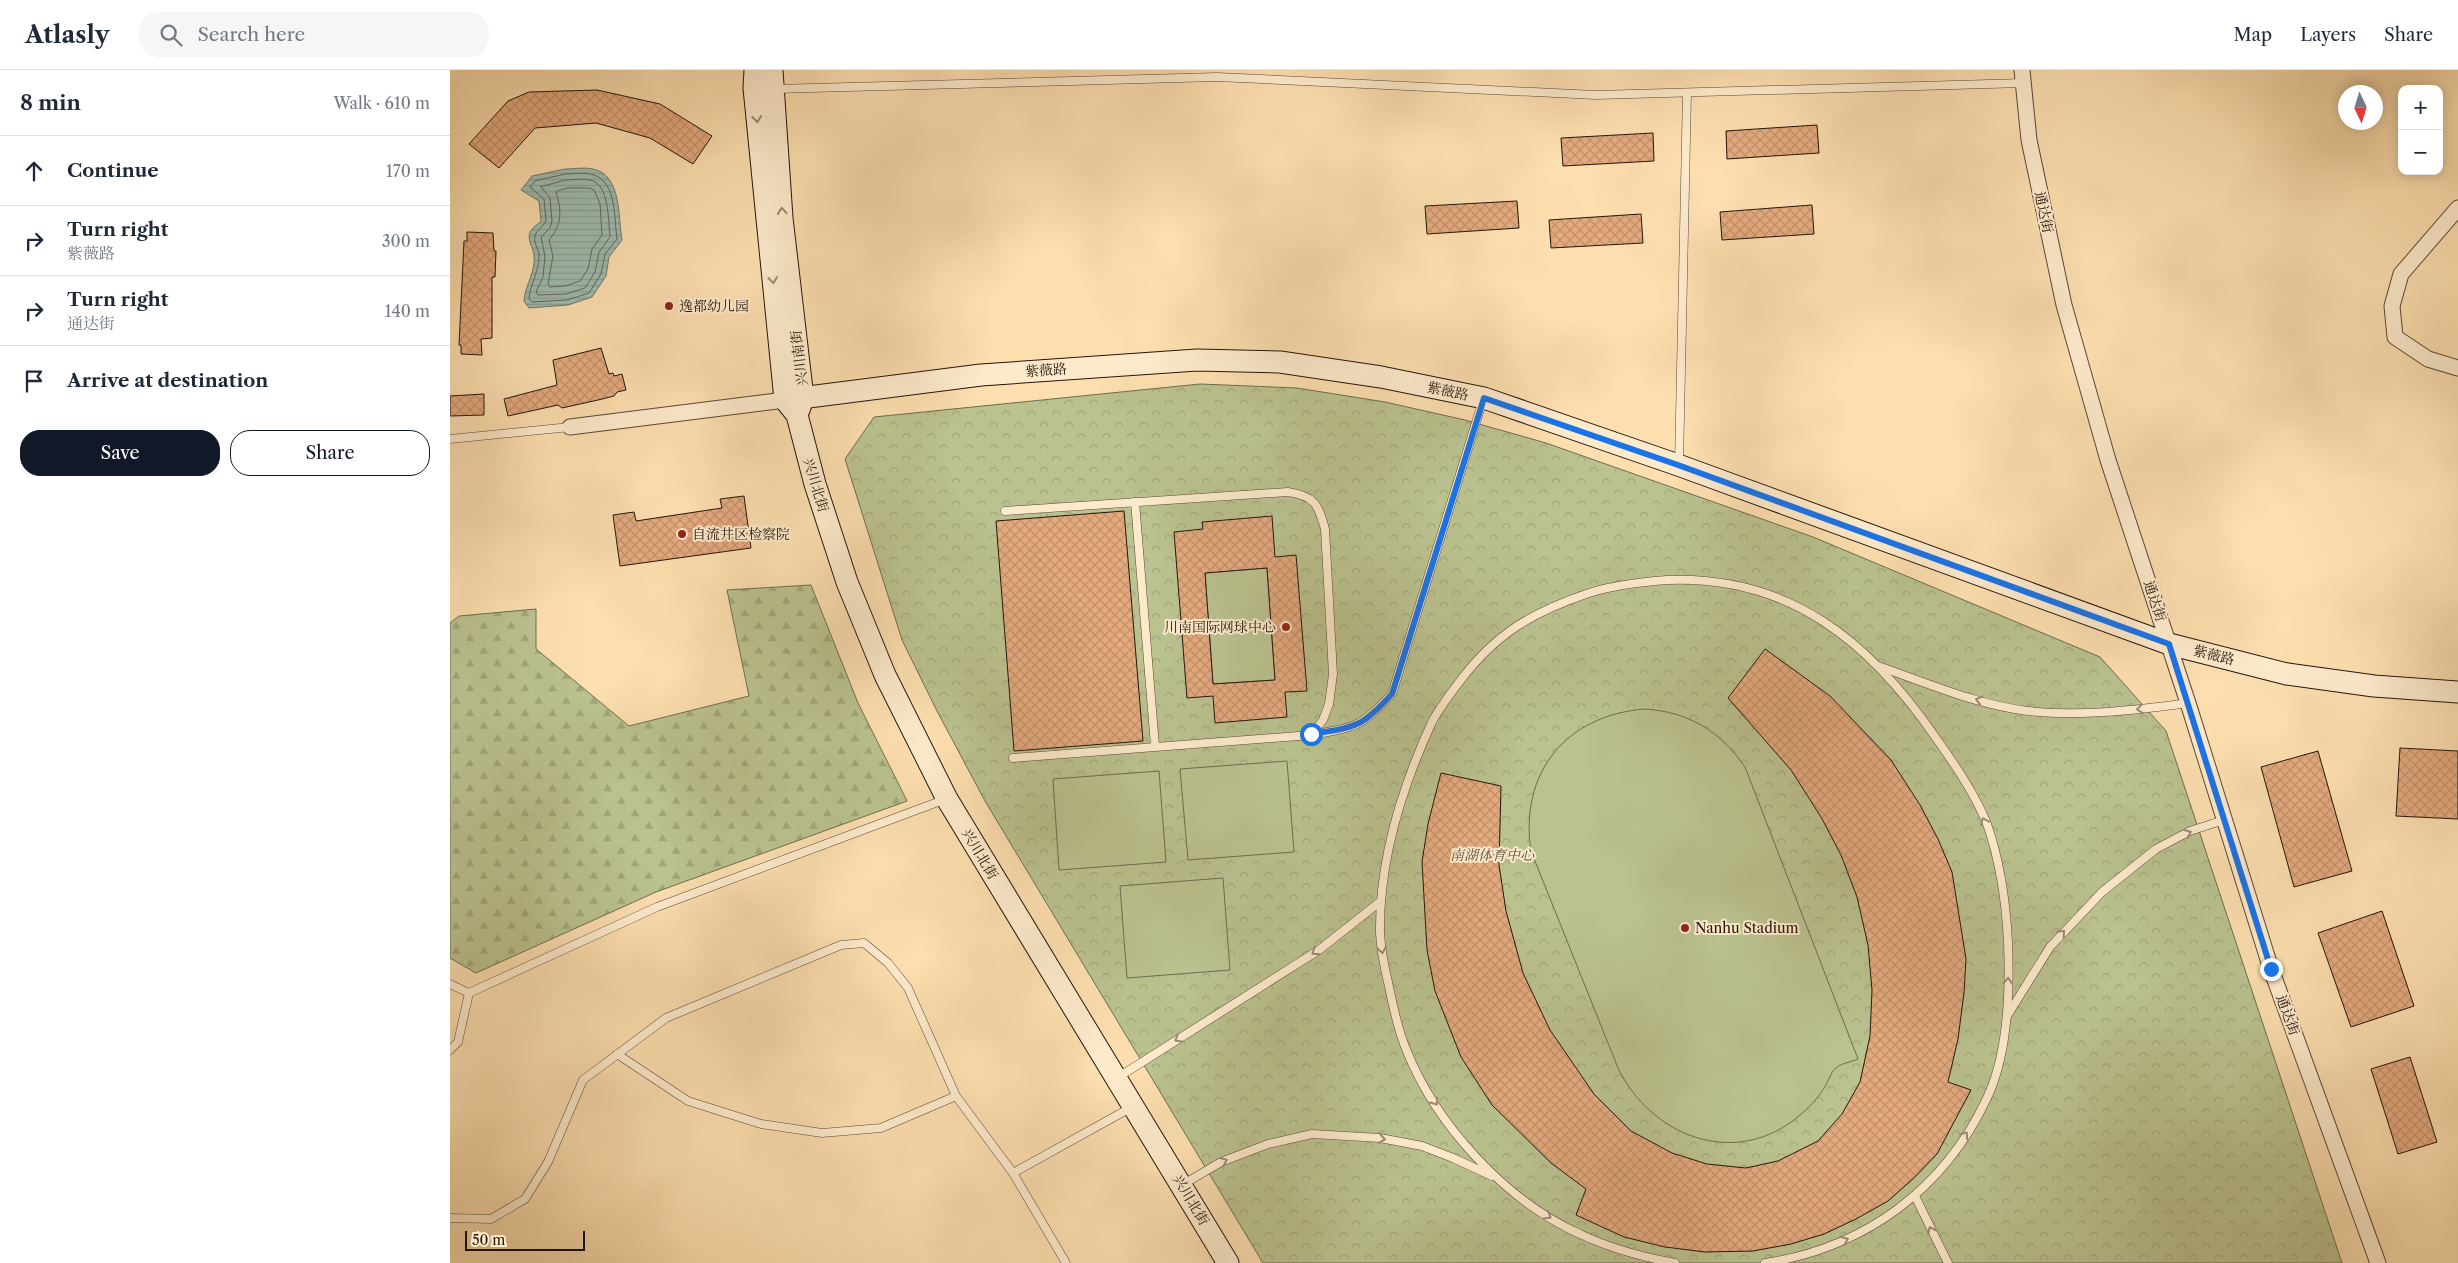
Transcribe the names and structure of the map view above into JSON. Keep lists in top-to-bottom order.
{
  "streets": {
    "main road": ["兴川南街", "紫薇路", "兴川北街"],
    "street": ["通达街"]
  },
  "crossings": [
    ["通达街", "紫薇路"],
    ["兴川南街", "紫薇路"],
    ["兴川南街", "兴川北街"],
    ["紫薇路", "兴川北街"]
  ],
  "parks": ["南湖体育中心"],
  "places": [
    "逸都幼儿园",
    "自流井区检察院",
    "川南国际网球中心",
    "Nanhu Stadium"
  ],
  "scale_bar": "50 m",
  "north": "bottom",
  "page": {
    "header": "Atlasly",
    "search": "Search here",
    "nav": ["Map", "Layers", "Share"],
    "heading": ["8 min", "Walk · 610 m"],
    "map_buttons": ["+", "−"],
    "list": [
      ["Continue", "170 m"],
      ["Turn right", "紫薇路", "300 m"],
      ["Turn right", "通达街", "140 m"],
      "Arrive at destination"
    ],
    "buttons": ["Save", "Share"],
    "scale": "50 m"
  }
}
